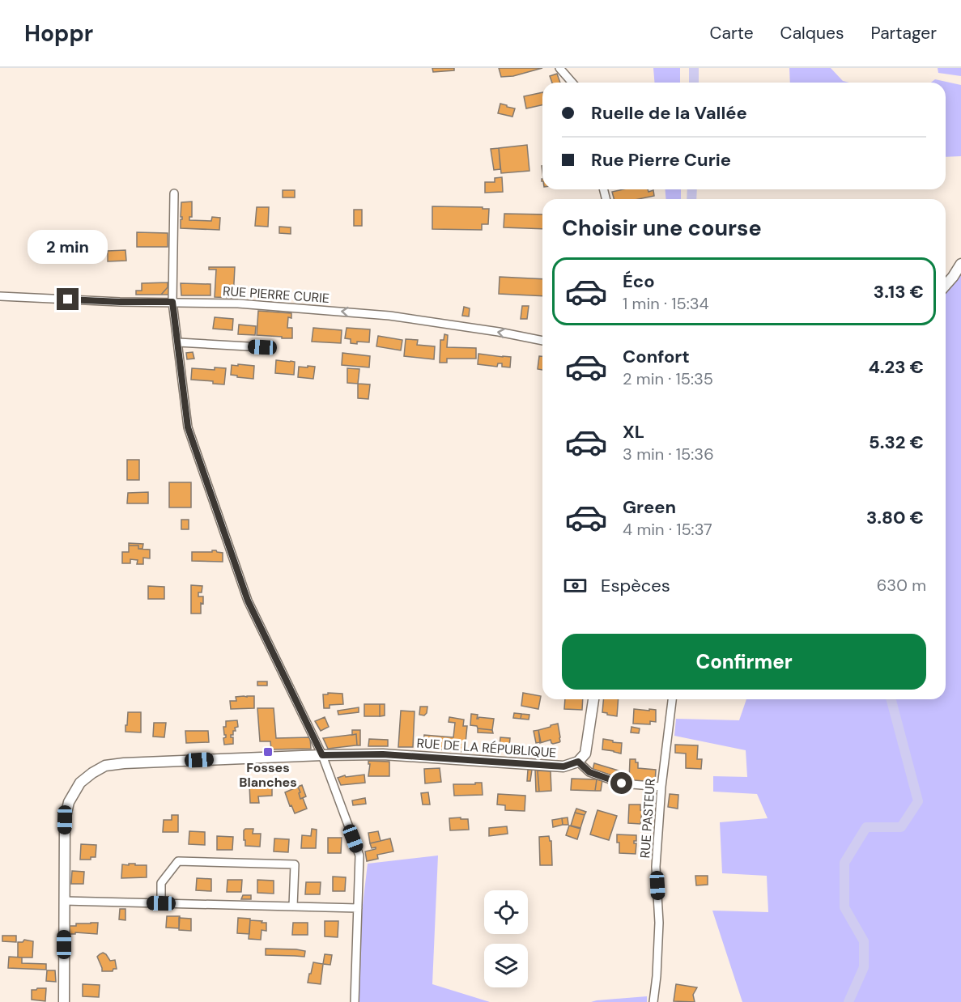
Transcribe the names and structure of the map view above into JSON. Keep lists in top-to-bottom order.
{
  "streets": {
    "street": ["RUE PIERRE CURIE", "RUE DE LA RÉPUBLIQUE", "RUE PASTEUR"]
  },
  "one_way": ["RUE PIERRE CURIE"],
  "places": {
    "transit": ["Fosses Blanches"]
  },
  "page": {
    "header": "Hoppr",
    "nav": ["Carte", "Calques", "Partager"],
    "banner": ["Ruelle de la Vallée", "Rue Pierre Curie"],
    "heading": "Choisir une course",
    "bubble": "2 min",
    "list": [
      {
        "name": "Éco",
        "note": "1 min · 15:34",
        "value": "3.13 €"
      },
      {
        "name": "Confort",
        "note": "2 min · 15:35",
        "value": "4.23 €"
      },
      {
        "name": "XL",
        "note": "3 min · 15:36",
        "value": "5.32 €"
      },
      {
        "name": "Green",
        "note": "4 min · 15:37",
        "value": "3.80 €"
      }
    ],
    "pay": ["Espèces", "630 m"],
    "buttons": "Confirmer"
  }
}
